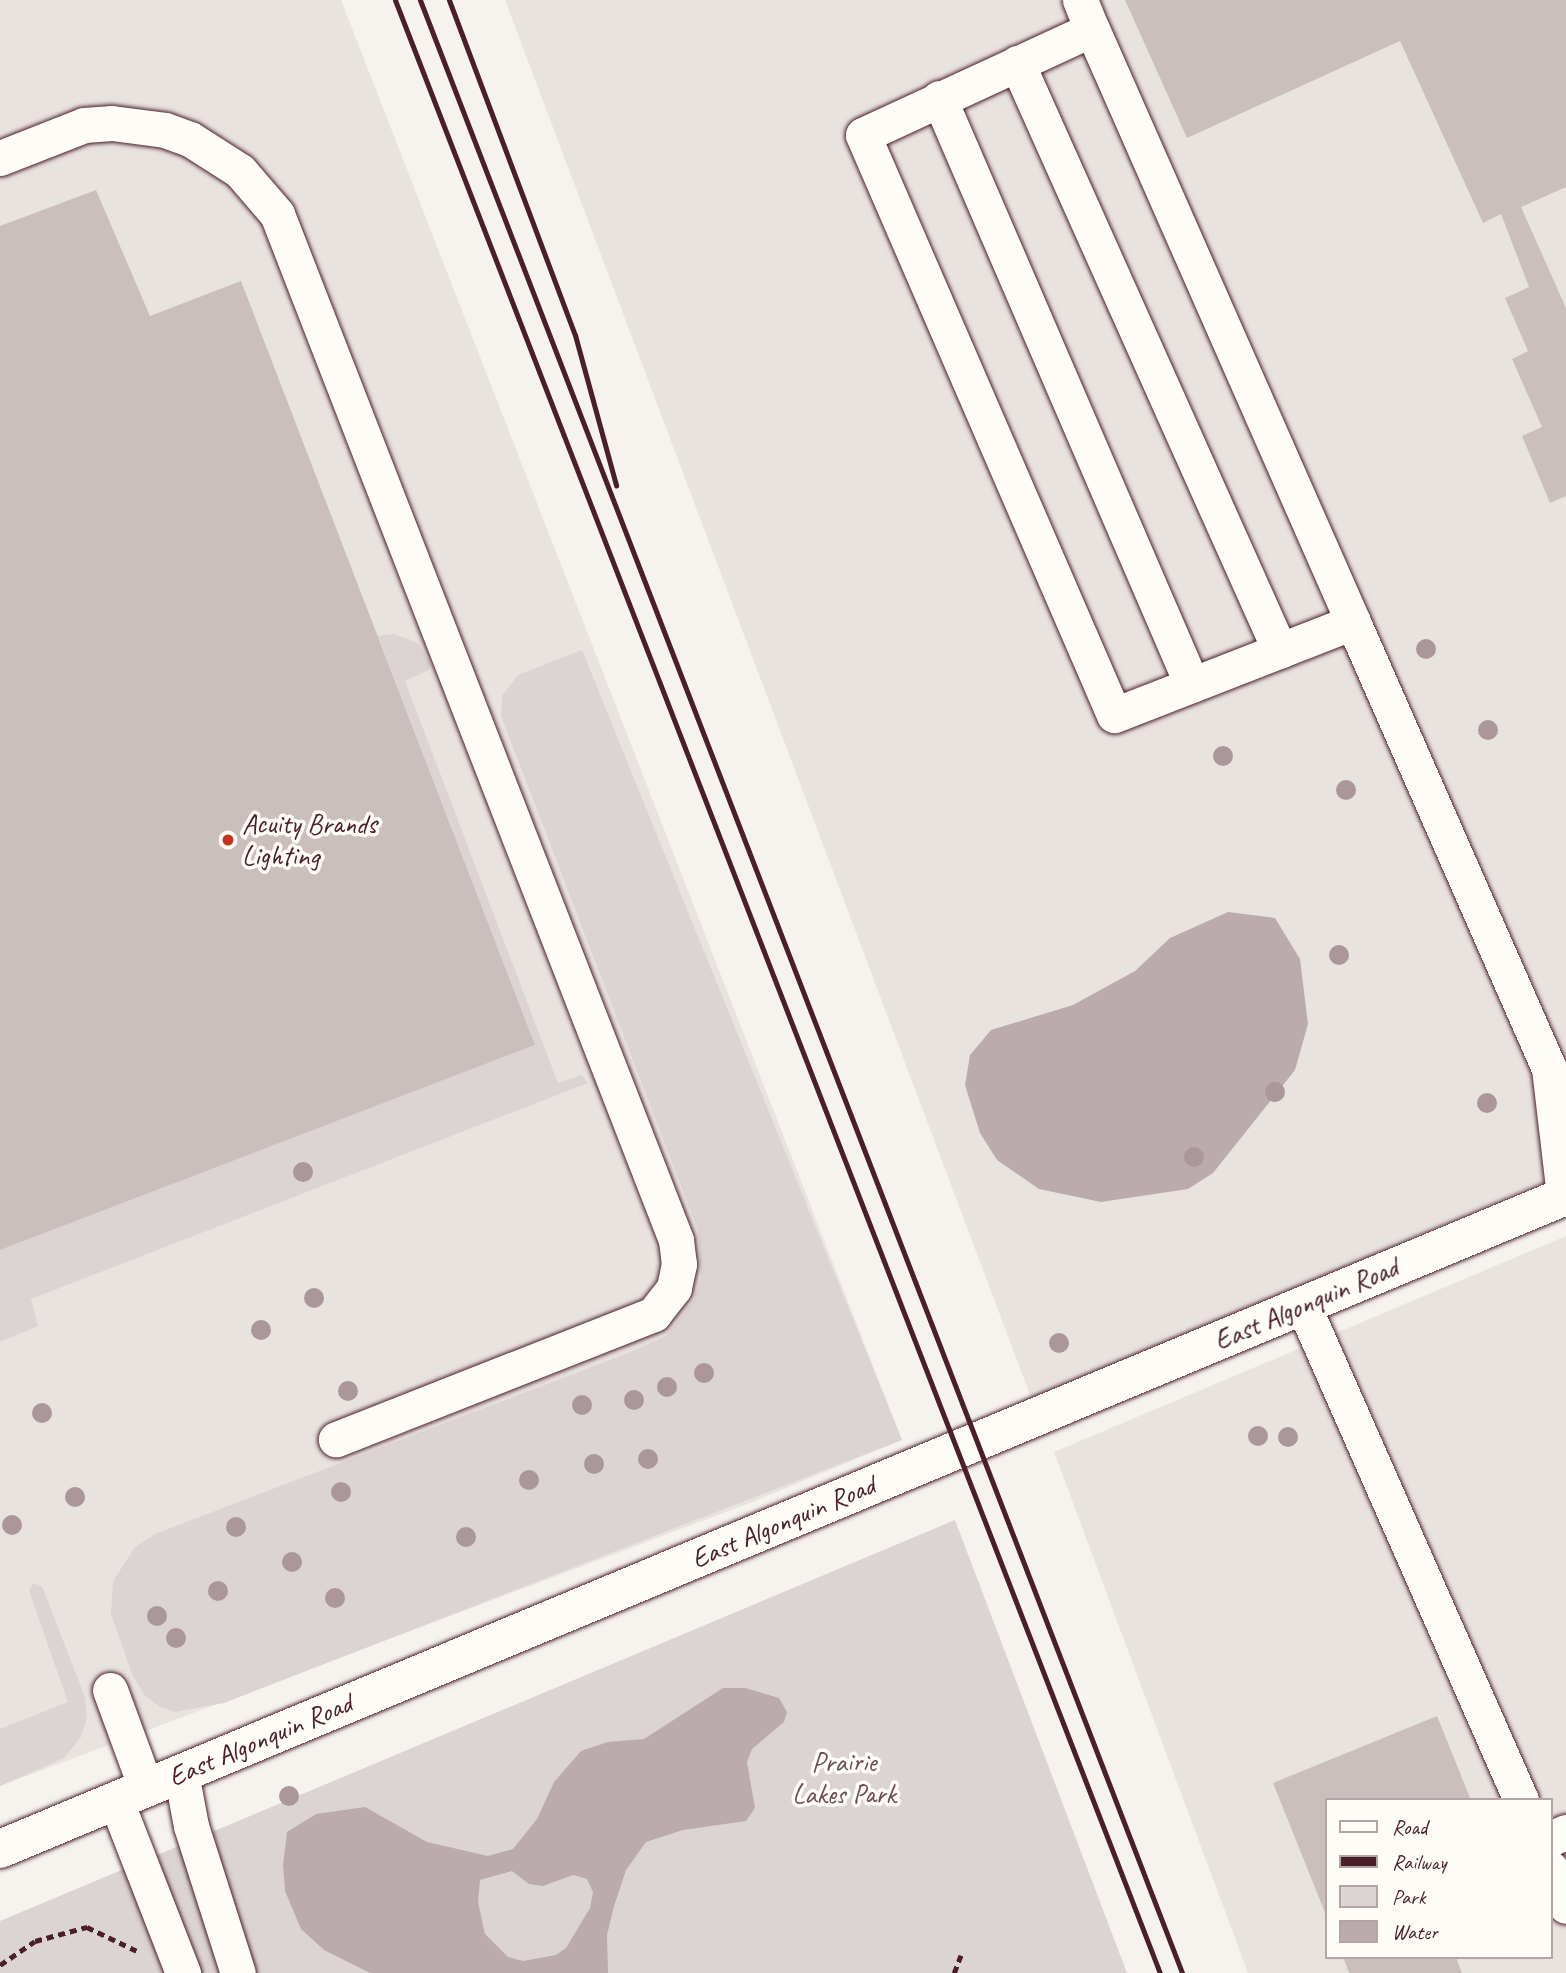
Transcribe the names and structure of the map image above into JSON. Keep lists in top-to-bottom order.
{
  "streets": {
    "main road": ["East Algonquin Road"]
  },
  "parks": ["Prairie Lakes Park"],
  "places": ["Acuity Brands Lighting"],
  "legend": [
    "Road",
    "Railway",
    "Park",
    "Water"
  ]
}
